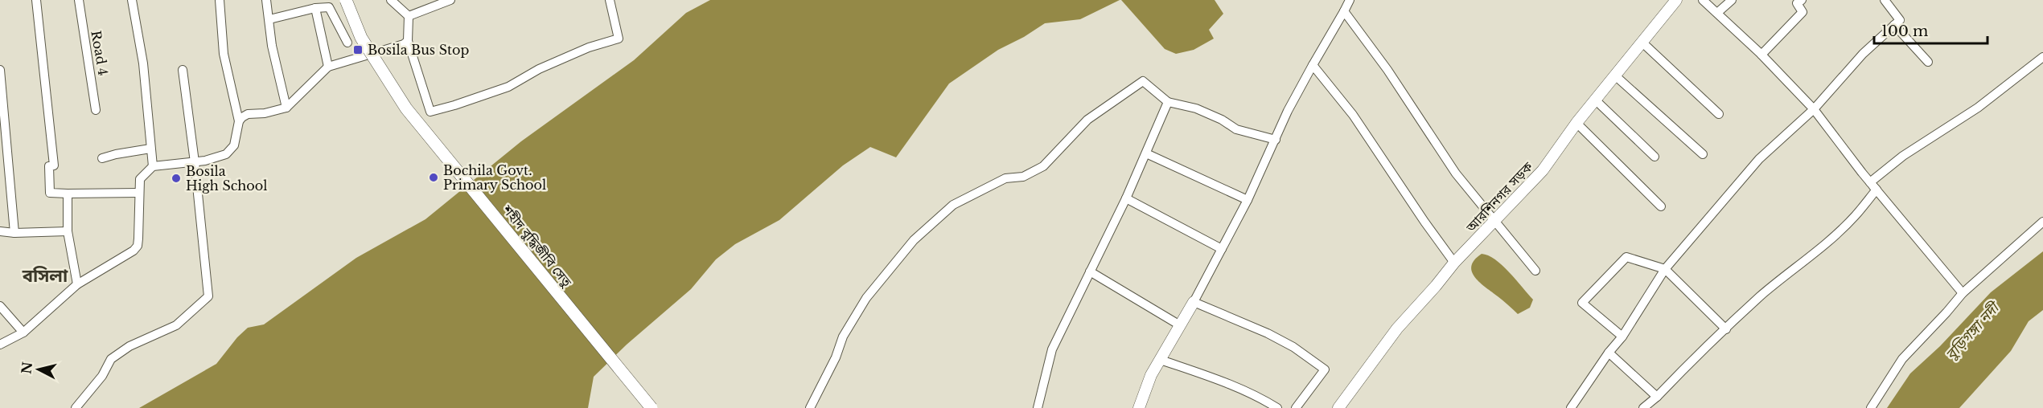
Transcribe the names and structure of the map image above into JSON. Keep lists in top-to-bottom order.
{
  "streets": {
    "main road": ["শহীদ বুদ্ধিজীবি সেতু"],
    "street": ["Road 4", "আরশিনগর সড়ক"]
  },
  "districts": ["বসিলা"],
  "water": ["বুড়িগঙ্গা নদী"],
  "places": {
    "transit": ["Bosila Bus Stop"],
    "other": ["Bochila Govt. Primary School", "Bosila High School"]
  },
  "scale_bar": "100 m",
  "north": "left"
}
